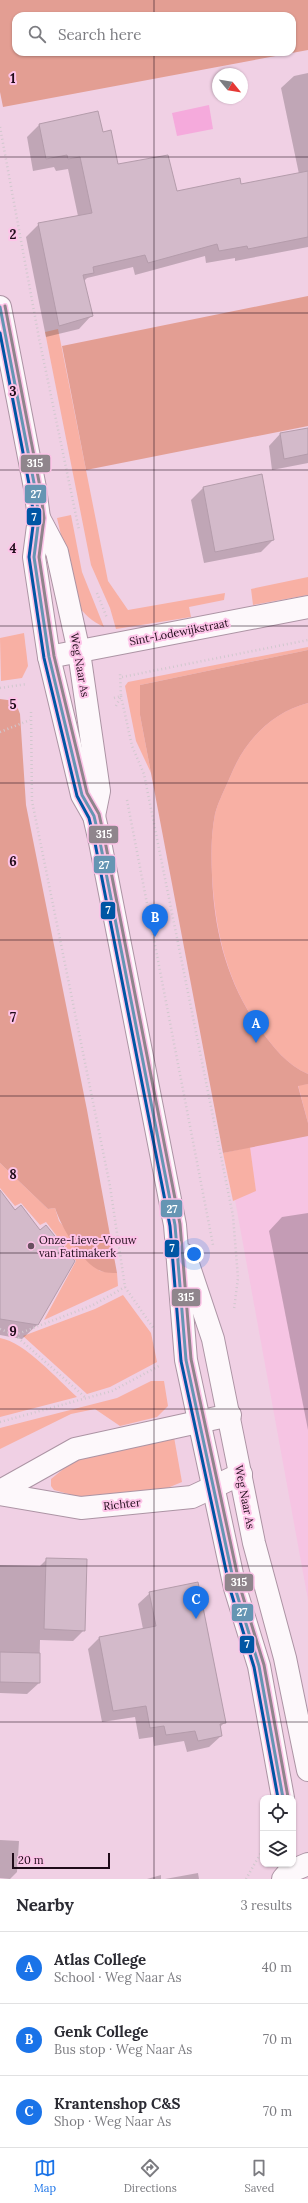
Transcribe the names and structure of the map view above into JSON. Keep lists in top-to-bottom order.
{
  "streets": {
    "main road": ["Sint-Lodewijkstraat", "Weg Naar As", "Richter"]
  },
  "crossings": [
    ["Sint-Lodewijkstraat", "Weg Naar As"],
    ["Weg Naar As", "Richter"]
  ],
  "places": ["Onze-Lieve-Vrouw van Fatimakerk"],
  "lines": ["transit line 315", "transit line 27", "transit line 7"],
  "scale_bar": "20 m",
  "north": "bottom right",
  "page": {
    "search": "Search here",
    "pins": ["B", "A", "C"],
    "scale": "20 m",
    "heading": ["Nearby", "3 results"],
    "list": [
      {
        "mark": "A",
        "name": "Atlas College",
        "note": "School · Weg Naar As",
        "value": "40 m"
      },
      {
        "mark": "B",
        "name": "Genk College",
        "note": "Bus stop · Weg Naar As",
        "value": "70 m"
      },
      {
        "mark": "C",
        "name": "Krantenshop C&S",
        "note": "Shop · Weg Naar As",
        "value": "70 m"
      }
    ],
    "nav": ["Map", "Directions", "Saved"]
  },
  "grid": {
    "rows": [
      "1",
      "2",
      "3",
      "4",
      "5",
      "6",
      "7",
      "8",
      "9"
    ]
  }
}
